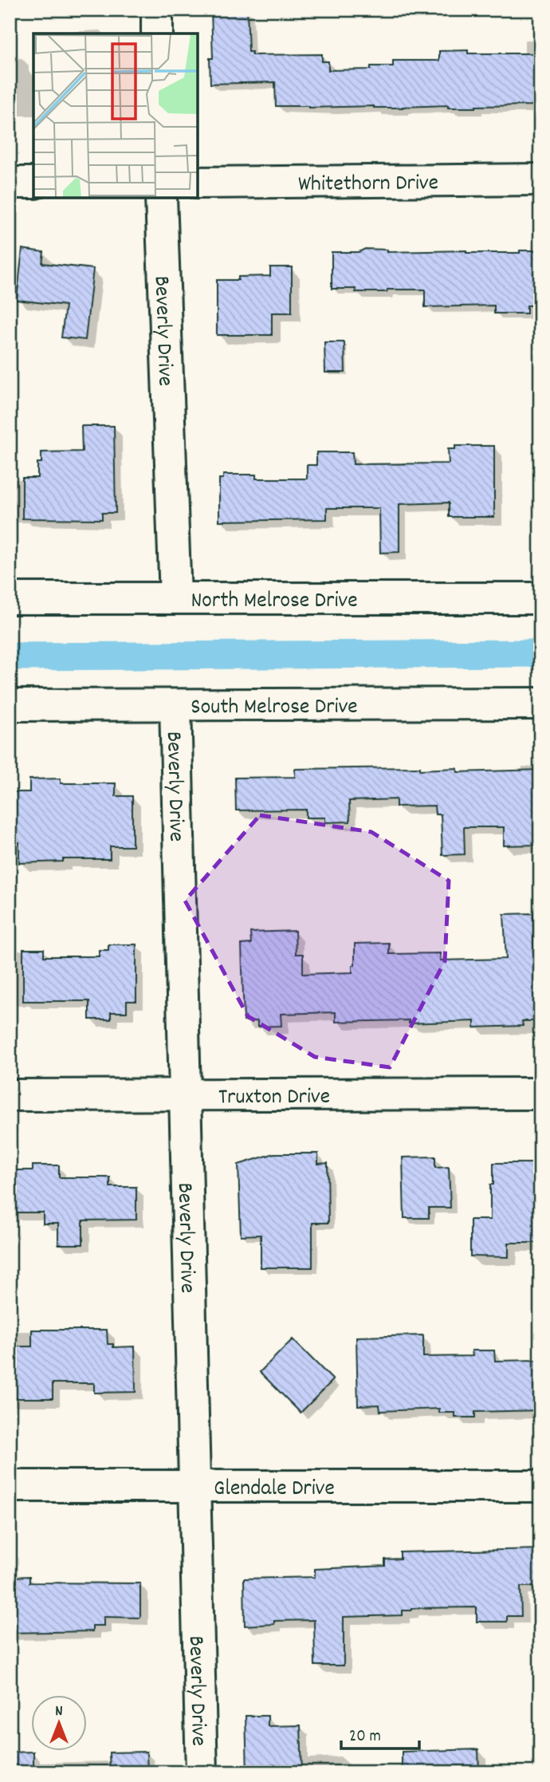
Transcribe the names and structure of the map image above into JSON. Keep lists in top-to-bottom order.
{
  "streets": {
    "street": [
      "Whitethorn Drive",
      "Beverly Drive",
      "North Melrose Drive",
      "South Melrose Drive",
      "Truxton Drive",
      "Glendale Drive"
    ]
  },
  "crossings": [
    ["Beverly Drive", "North Melrose Drive"],
    ["Beverly Drive", "South Melrose Drive"],
    ["Beverly Drive", "Truxton Drive"],
    ["Beverly Drive", "Glendale Drive"]
  ],
  "scale_bar": "20 m",
  "north": "top"
}
